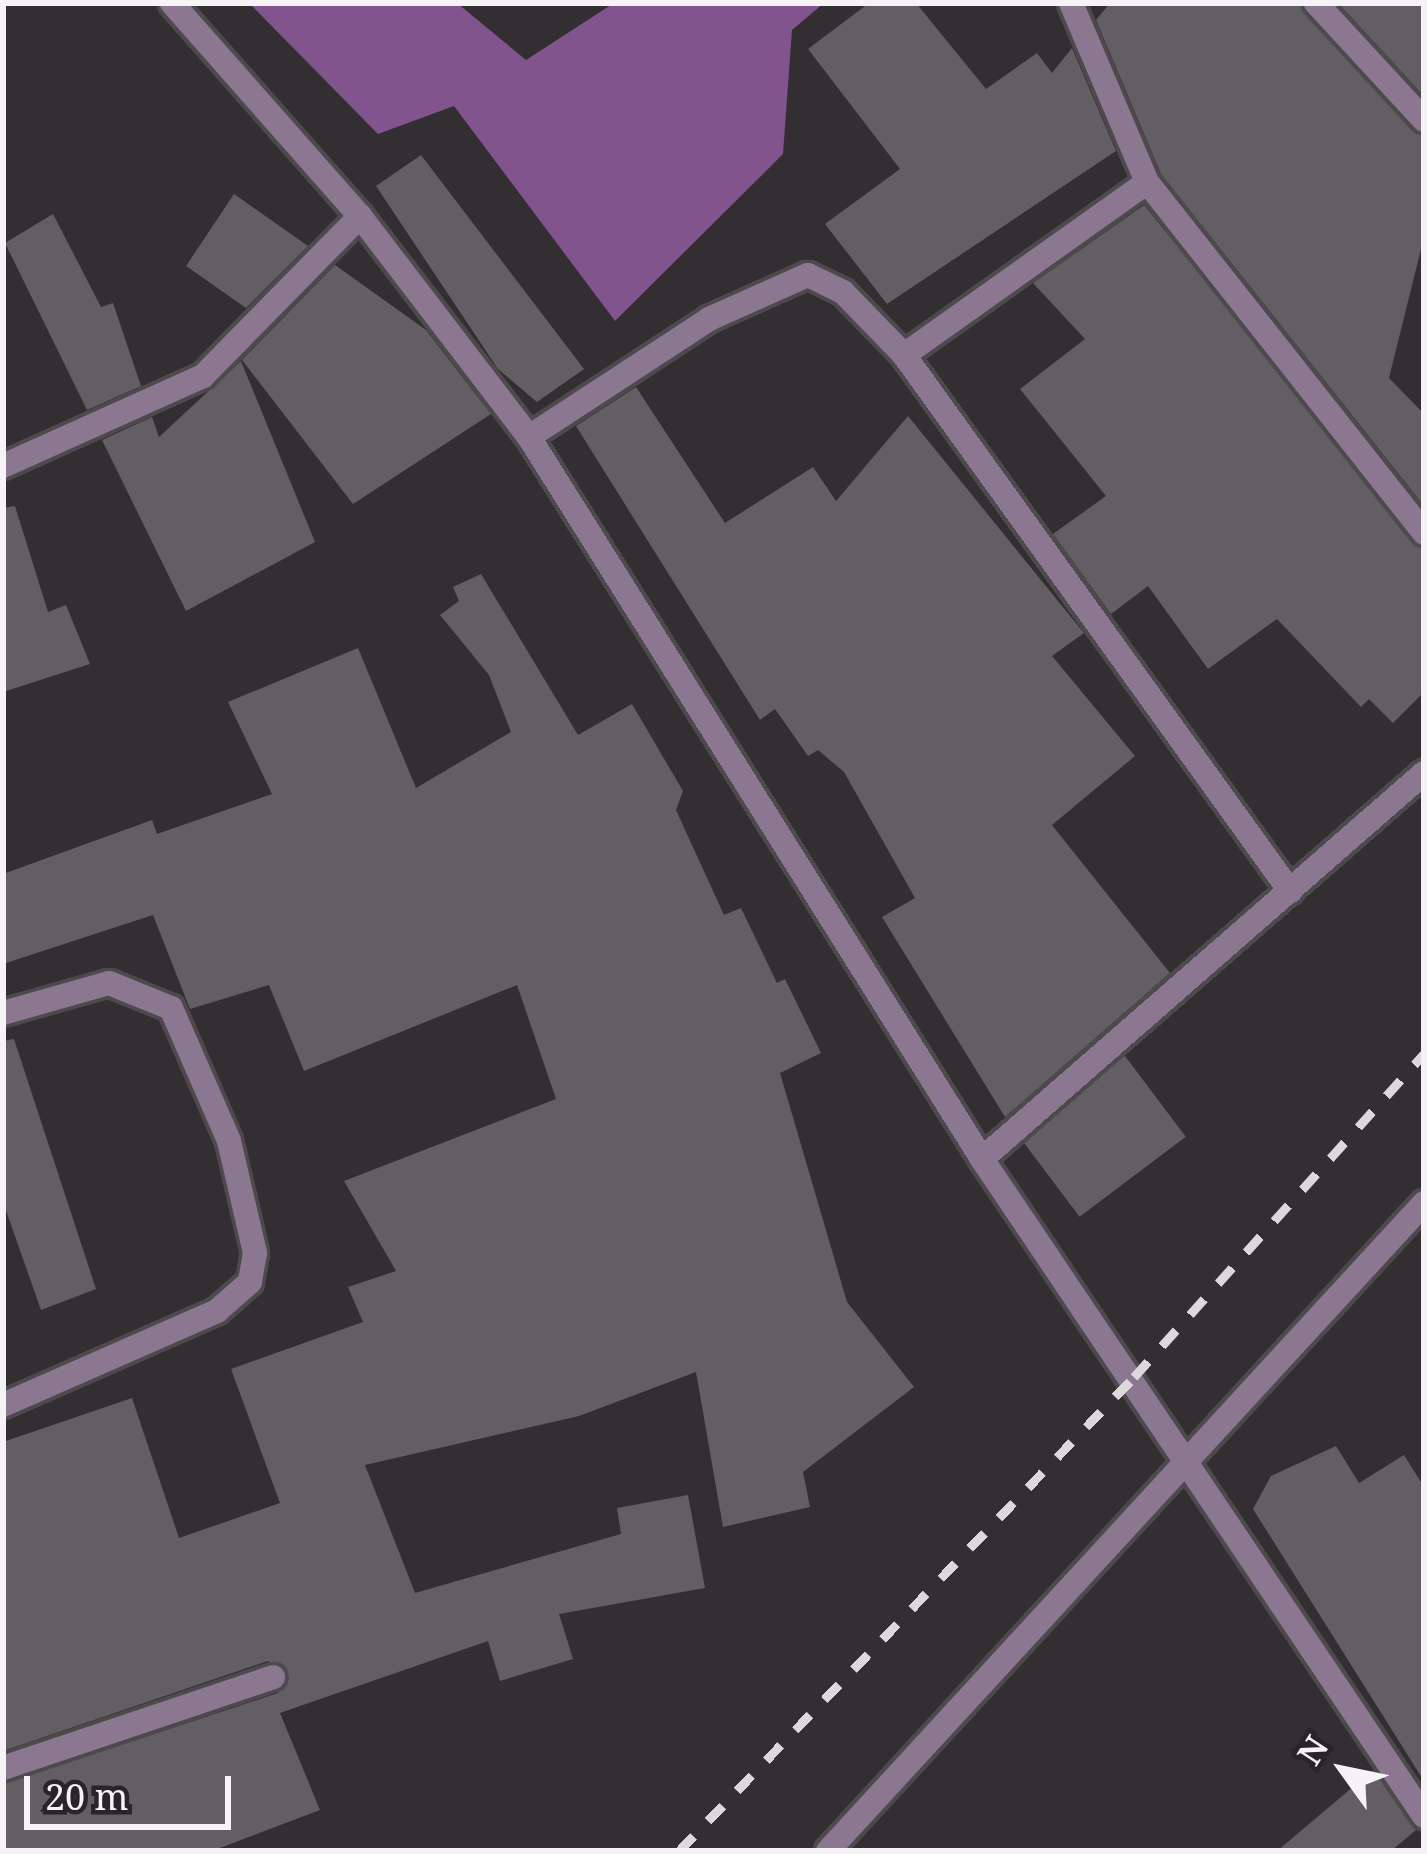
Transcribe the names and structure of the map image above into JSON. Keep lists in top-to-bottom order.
{
  "scale_bar": "20 m",
  "north": "top left"
}
